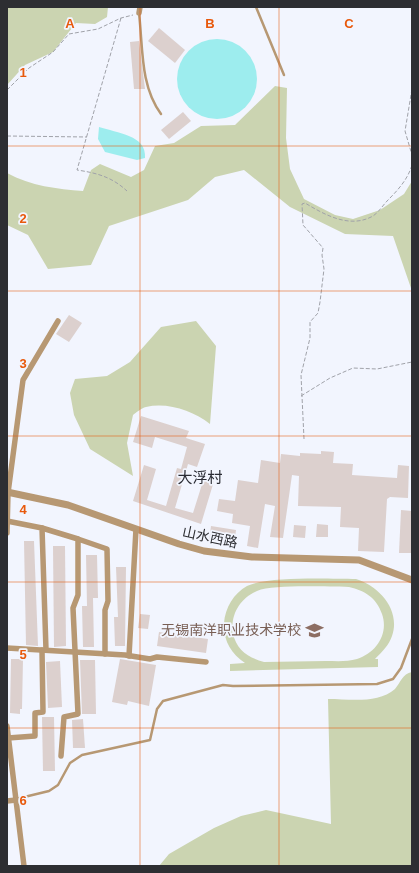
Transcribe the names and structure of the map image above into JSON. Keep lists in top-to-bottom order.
{
  "streets": {
    "street": ["山水西路"]
  },
  "districts": ["大浮村"],
  "places": {
    "school or university": ["无锡南洋职业技术学校"]
  },
  "grid": {
    "columns": ["A", "B", "C"],
    "rows": [
      "1",
      "2",
      "3",
      "4",
      "5",
      "6"
    ]
  }
}
